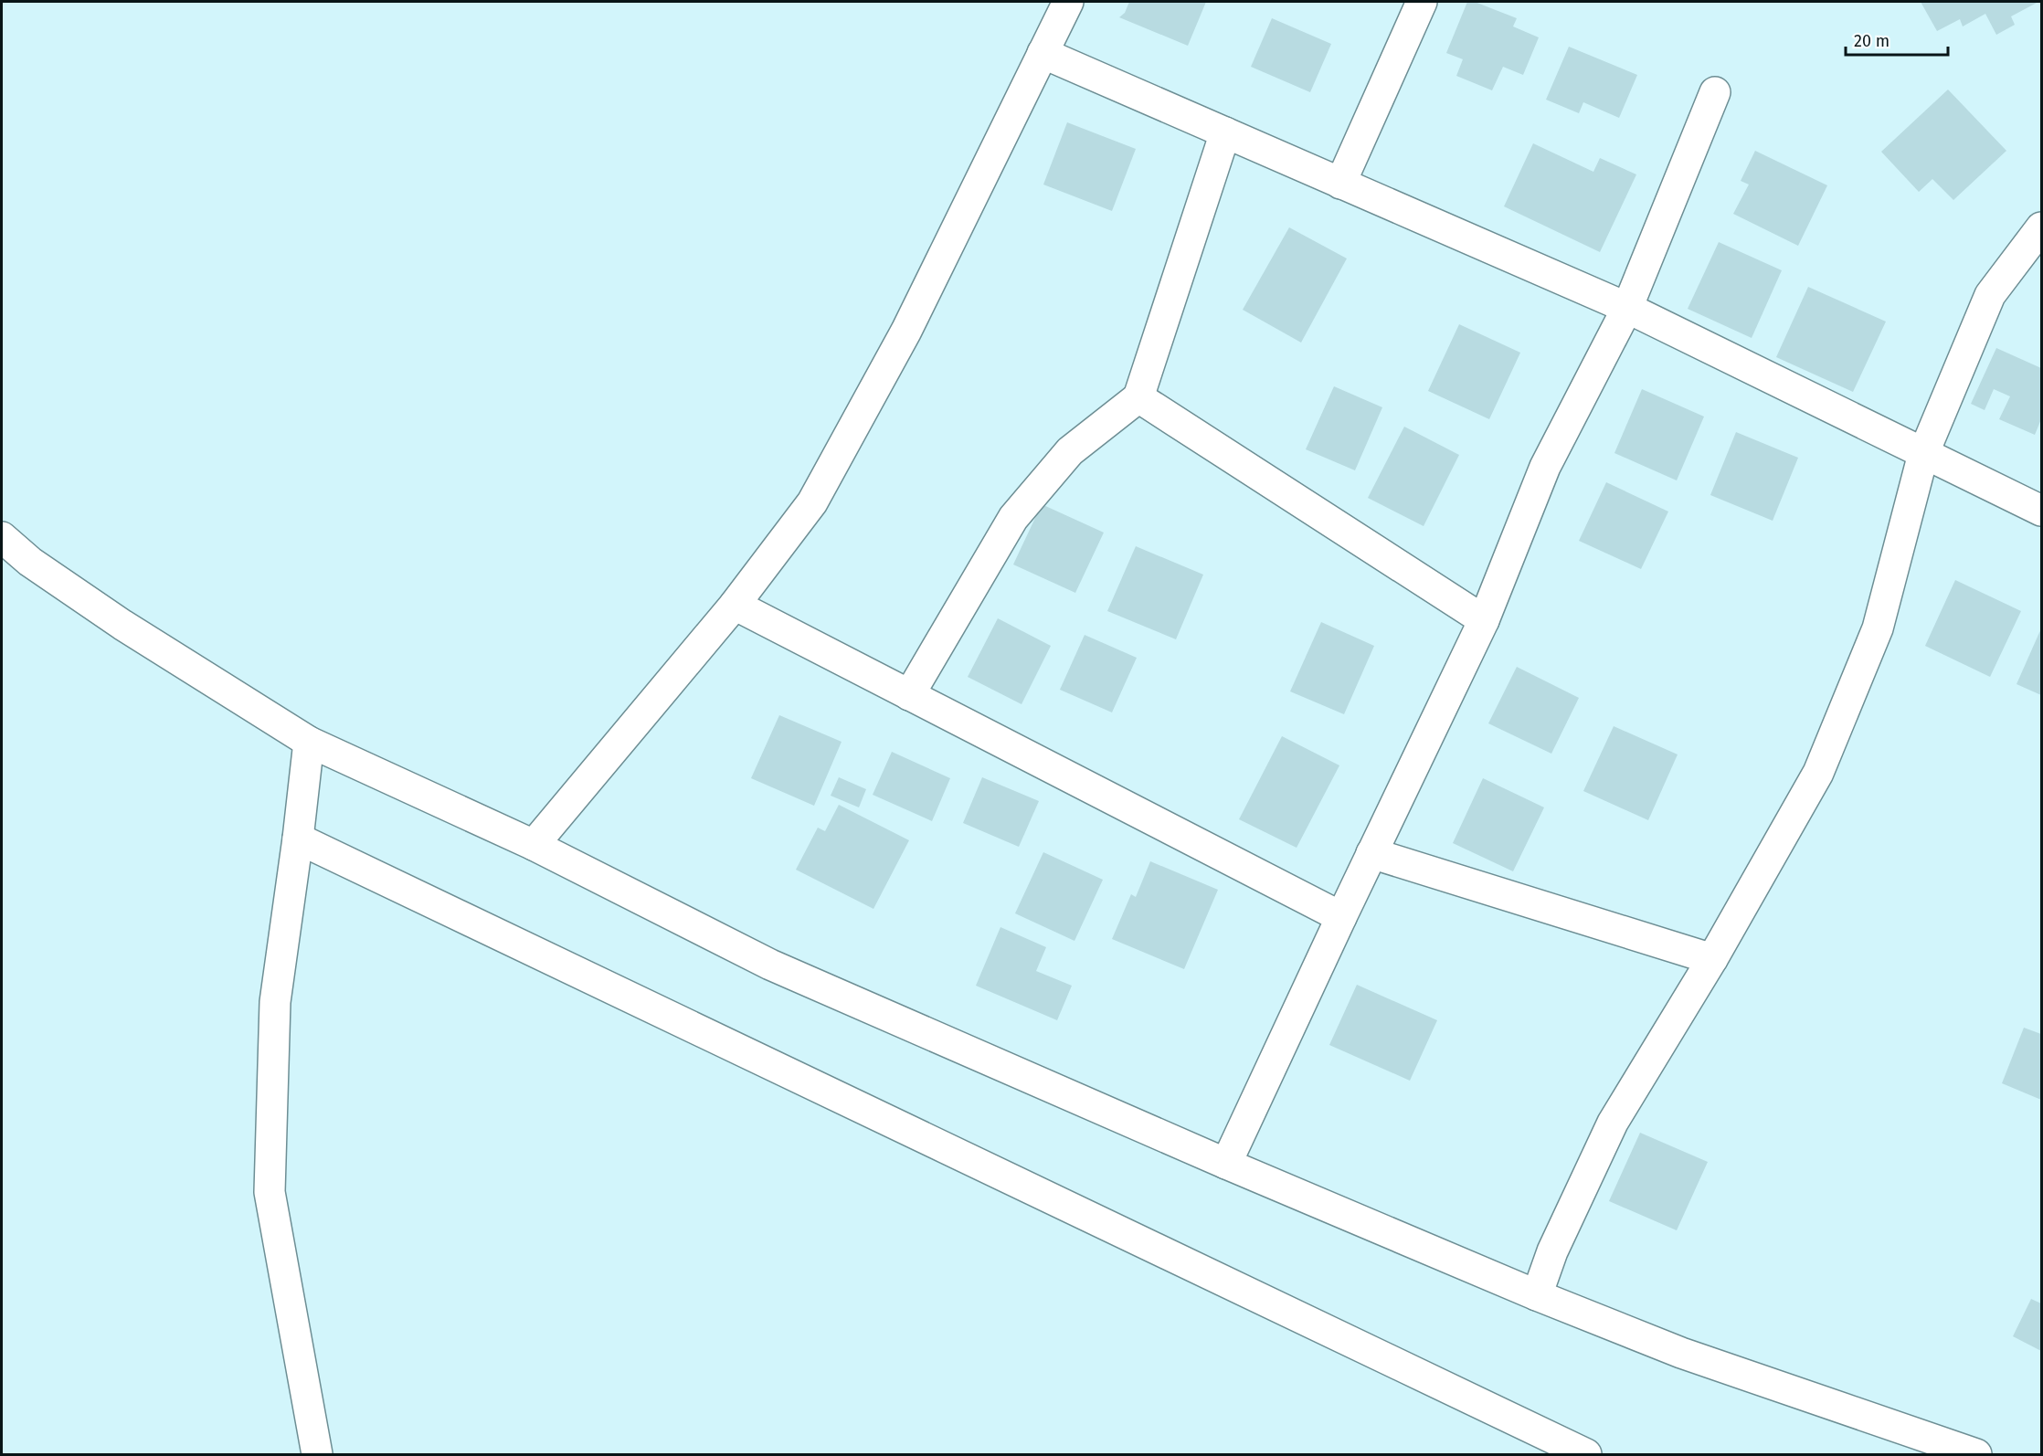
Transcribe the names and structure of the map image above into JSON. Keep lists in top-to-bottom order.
{
  "scale_bar": "20 m"
}
